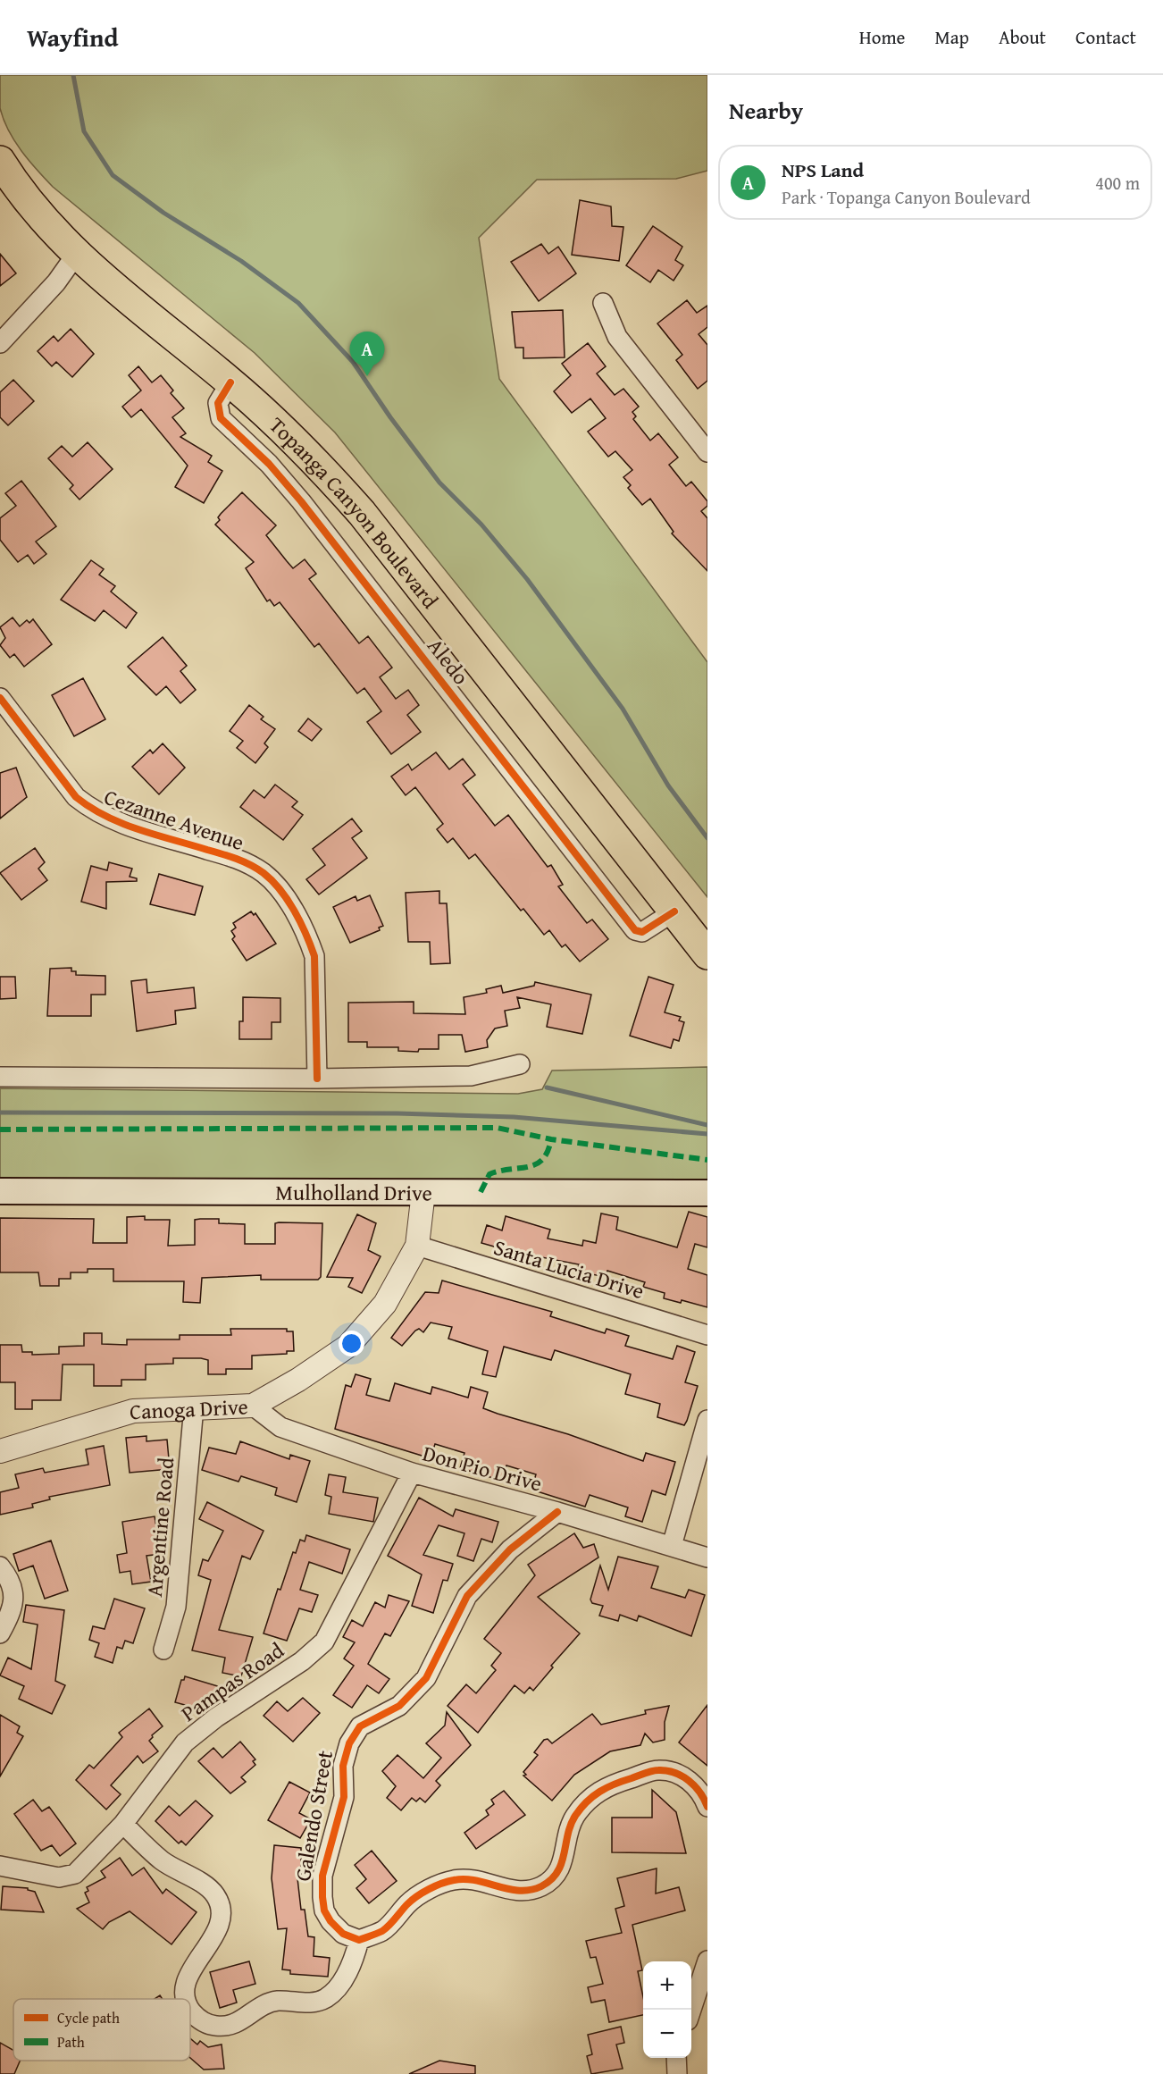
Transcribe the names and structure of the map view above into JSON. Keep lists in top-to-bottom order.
{
  "streets": {
    "main road": ["Topanga Canyon Boulevard", "Mulholland Drive"],
    "street": [
      "Aledo",
      "Cezanne Avenue",
      "Santa Lucia Drive",
      "Canoga Drive",
      "Don Pio Drive",
      "Argentine Road",
      "Pampas Road",
      "Galendo Street"
    ]
  },
  "crossings": [
    ["Topanga Canyon Boulevard", "Aledo"],
    ["Mulholland Drive", "Canoga Drive"],
    ["Santa Lucia Drive", "Canoga Drive"],
    ["Canoga Drive", "Don Pio Drive"],
    ["Canoga Drive", "Argentine Road"],
    ["Don Pio Drive", "Pampas Road"],
    ["Don Pio Drive", "Galendo Street"]
  ],
  "legend": ["Cycle path", "Path"],
  "page": {
    "header": "Wayfind",
    "nav": [
      "Home",
      "Map",
      "About",
      "Contact"
    ],
    "heading": "Nearby",
    "list": [
      {
        "mark": "A",
        "name": "NPS Land",
        "note": "Park · Topanga Canyon Boulevard",
        "value": "400 m"
      }
    ],
    "pins": "A",
    "map_buttons": ["+", "−"]
  }
}
